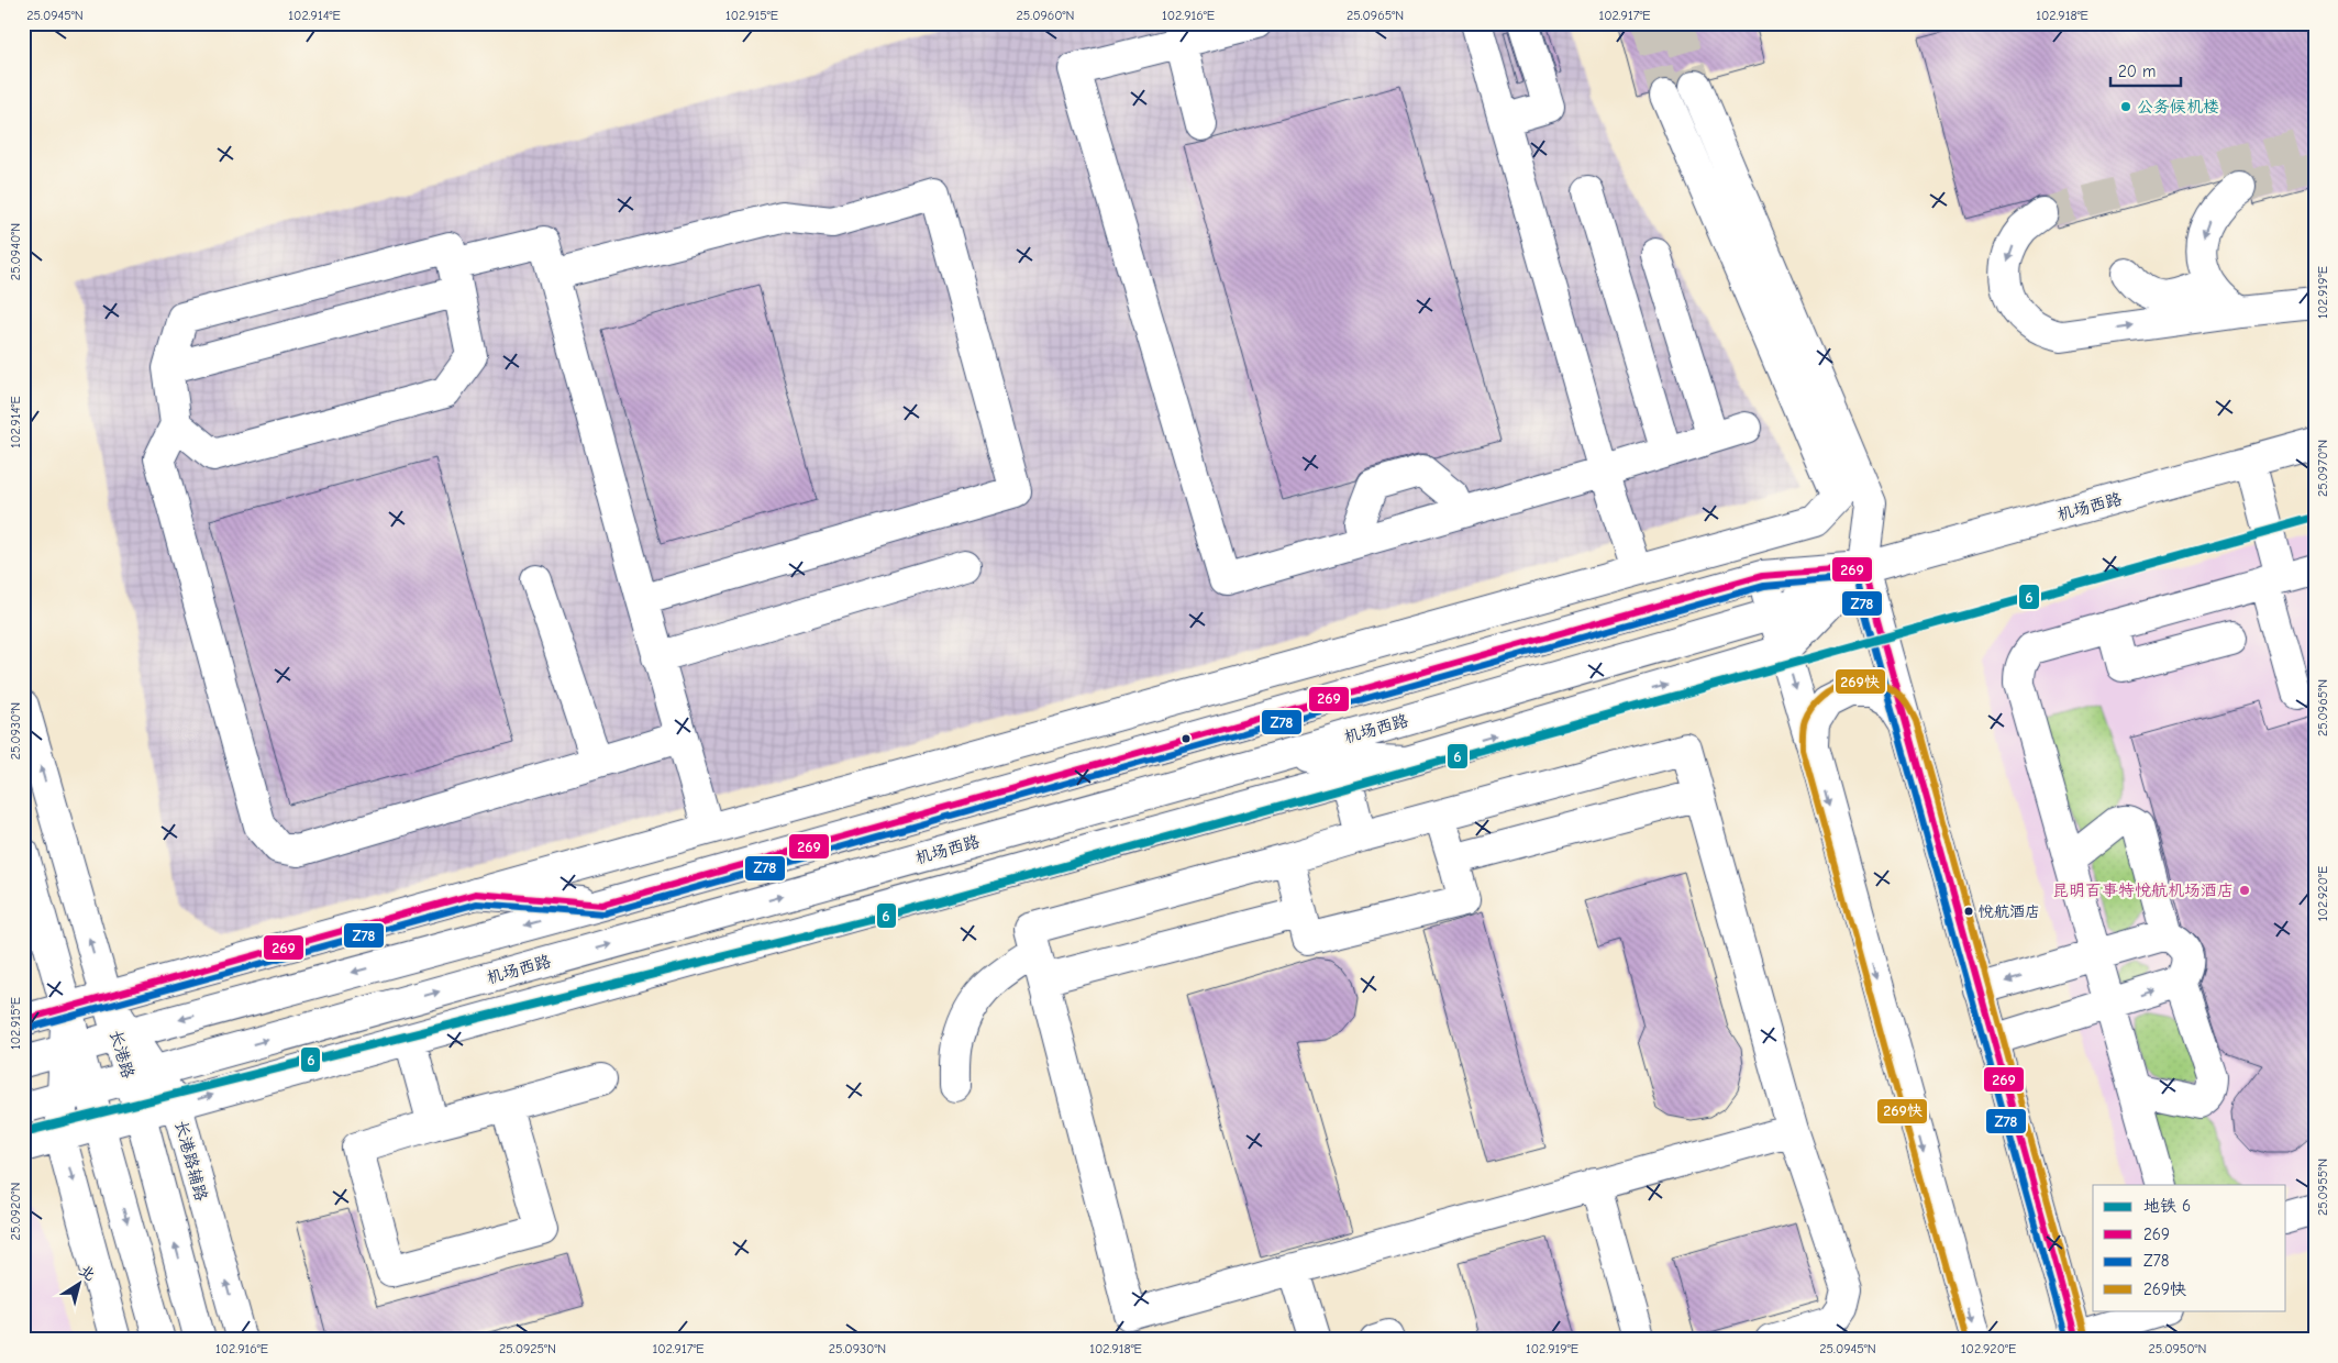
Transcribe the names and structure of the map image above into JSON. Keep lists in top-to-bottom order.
{
  "streets": {
    "main road": ["机场西路", "长港路", "长港路辅路"]
  },
  "crossings": [
    ["机场西路", "长港路"],
    ["机场西路", "长港路辅路"],
    ["长港路", "长港路辅路"]
  ],
  "places": ["公务候机楼", "昆明百事特悦航机场酒店", "悦航酒店"],
  "lines": [
    "metro line 6",
    "transit line 269",
    "transit line Z78",
    "transit line 269快"
  ],
  "legend": [
    "地铁 6",
    "269",
    "Z78",
    "269快"
  ],
  "scale_bar": "20 m",
  "north": "top right",
  "coordinates": [
    "25.0945°N",
    "102.914°E",
    "102.915°E",
    "25.0960°N",
    "102.916°E",
    "25.0965°N",
    "102.917°E",
    "102.918°E",
    "25.0940°N",
    "102.919°E",
    "25.0970°N",
    "25.0930°N",
    "102.920°E",
    "25.0955°N",
    "25.0920°N",
    "25.0925°N",
    "25.0950°N"
  ]
}
